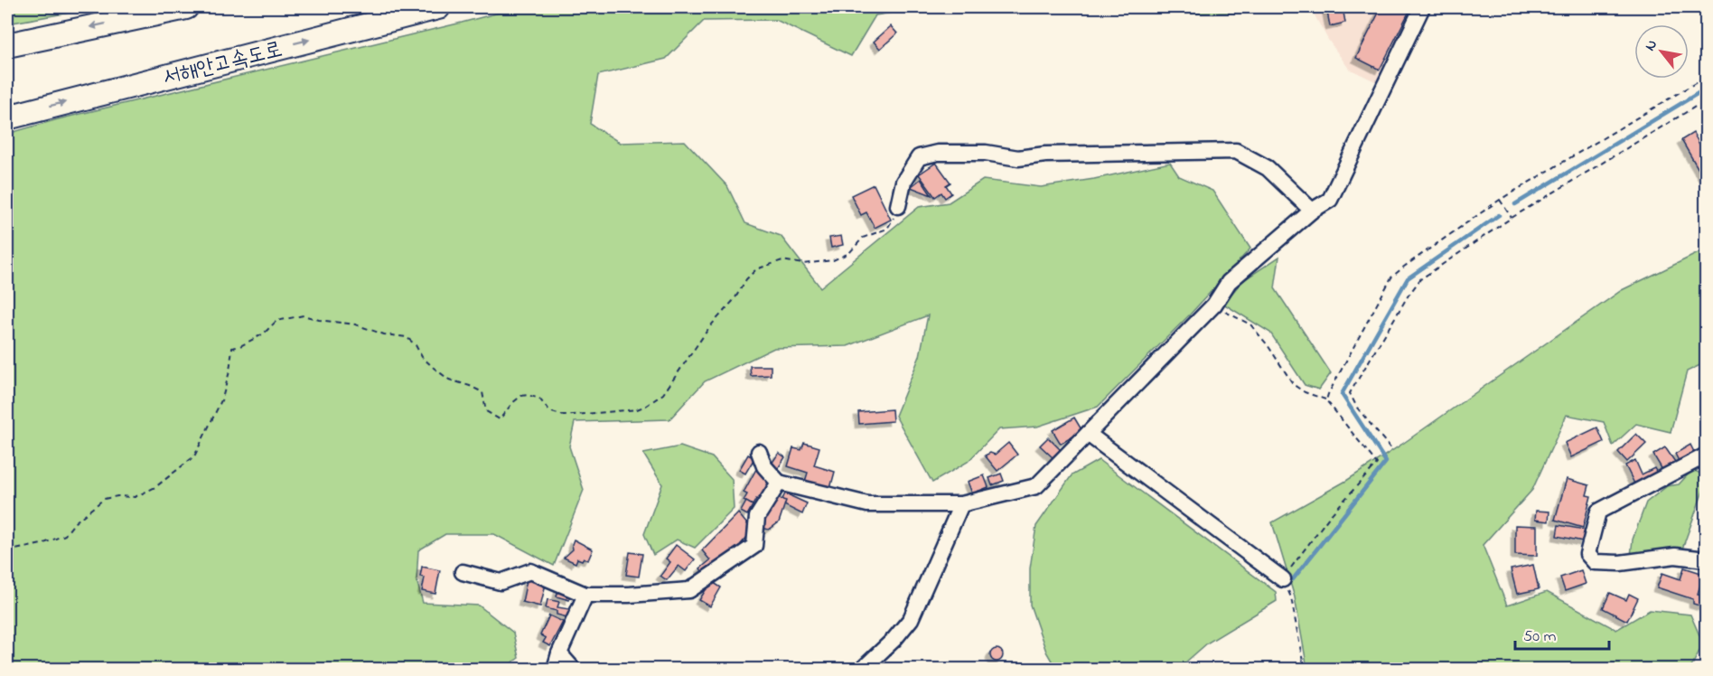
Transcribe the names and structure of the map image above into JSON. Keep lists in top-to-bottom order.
{
  "streets": {
    "highway": ["서해안고속도로"]
  },
  "scale_bar": "50 m",
  "north": "top left"
}
